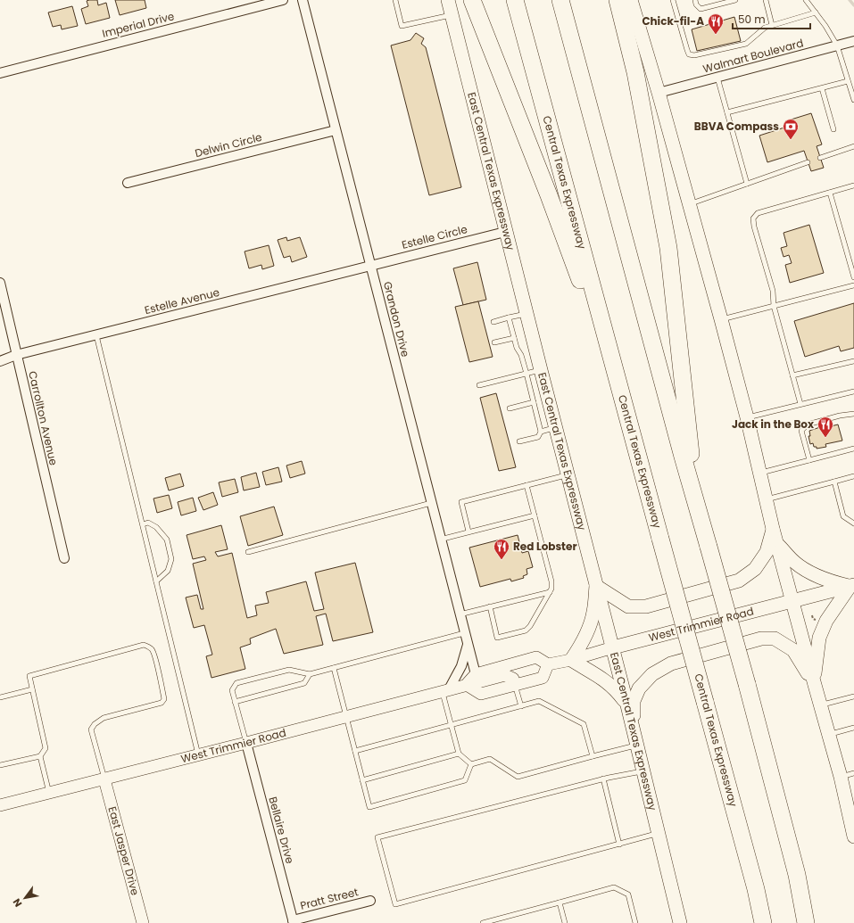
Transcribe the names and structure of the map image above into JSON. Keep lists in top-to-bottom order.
{
  "streets": {
    "highway": ["Central Texas Expressway"],
    "main road": ["East Central Texas Expressway", "West Trimmier Road"],
    "street": [
      "Imperial Drive",
      "Walmart Boulevard",
      "Delwin Circle",
      "Estelle Circle",
      "Estelle Avenue",
      "Grandon Drive",
      "Carrollton Avenue",
      "Bellaire Drive",
      "East Jasper Drive",
      "Pratt Street"
    ]
  },
  "crossings": [
    ["Delwin Circle", "Grandon Drive"],
    ["East Central Texas Expressway", "Estelle Circle"],
    ["East Central Texas Expressway", "West Trimmier Road"],
    ["Estelle Circle", "Estelle Avenue"],
    ["Estelle Circle", "Grandon Drive"],
    ["Estelle Avenue", "Grandon Drive"],
    ["Estelle Avenue", "Carrollton Avenue"],
    ["West Trimmier Road", "Bellaire Drive"],
    ["West Trimmier Road", "East Jasper Drive"],
    ["Bellaire Drive", "Pratt Street"]
  ],
  "places": {
    "restaurant": ["Chick-fil-A", "Jack in the Box", "Red Lobster"],
    "bank": ["BBVA Compass"]
  },
  "scale_bar": "50 m",
  "north": "bottom left"
}
